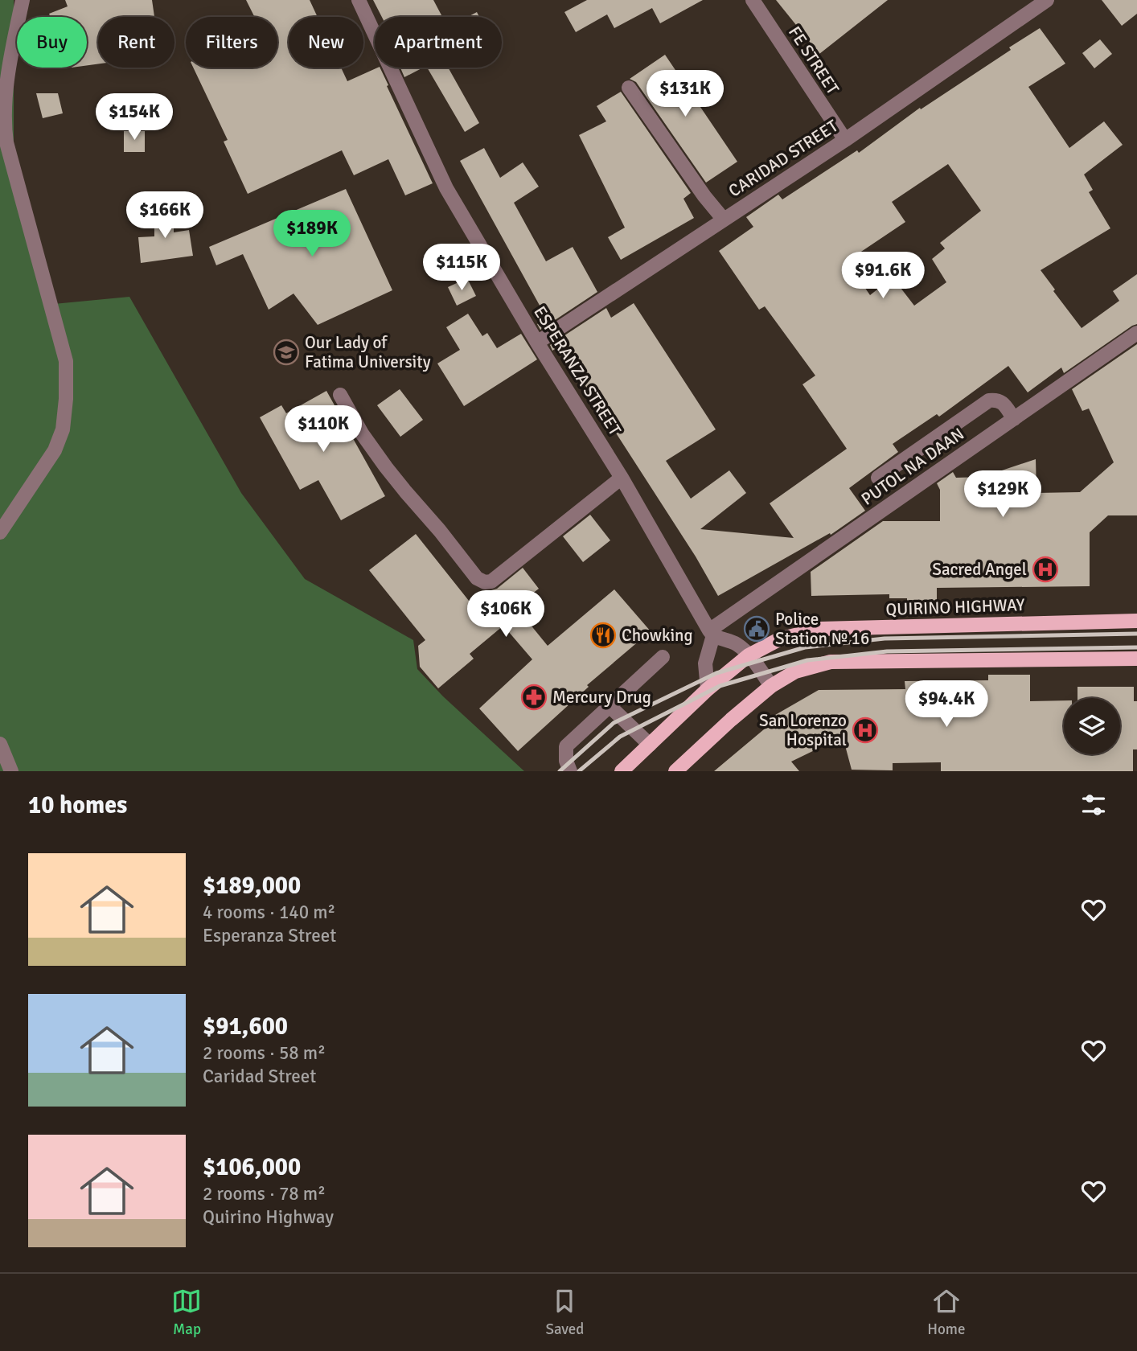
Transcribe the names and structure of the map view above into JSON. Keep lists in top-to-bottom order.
{
  "streets": {
    "main road": ["QUIRINO HIGHWAY"],
    "street": [
      "FE STREET",
      "CARIDAD STREET",
      "ESPERANZA STREET",
      "PUTOL NA DAAN"
    ]
  },
  "crossings": [
    ["FE STREET", "CARIDAD STREET"],
    ["CARIDAD STREET", "ESPERANZA STREET"],
    ["ESPERANZA STREET", "PUTOL NA DAAN"]
  ],
  "places": {
    "school or university": ["Our Lady of Fatima University"],
    "hospital": ["Sacred Angel", "San Lorenzo Hospital"],
    "public building": ["Police Station № 16"],
    "restaurant": ["Chowking"],
    "pharmacy": ["Mercury Drug"]
  },
  "page": {
    "chip": [
      "Buy",
      "Rent",
      "Filters",
      "New",
      "Apartment"
    ],
    "price": [
      "$131K",
      "$154K",
      "$166K",
      "$189K",
      "$115K",
      "$91.6K",
      "$110K",
      "$129K",
      "$106K",
      "$94.4K"
    ],
    "heading": "10 homes",
    "list": [
      {
        "name": "$189,000",
        "note": "4 rooms · 140 m² · Esperanza Street"
      },
      {
        "name": "$91,600",
        "note": "2 rooms · 58 m² · Caridad Street"
      },
      {
        "name": "$106,000",
        "note": "2 rooms · 78 m² · Quirino Highway"
      }
    ],
    "tabs": ["Map", "Saved", "Home"]
  }
}
